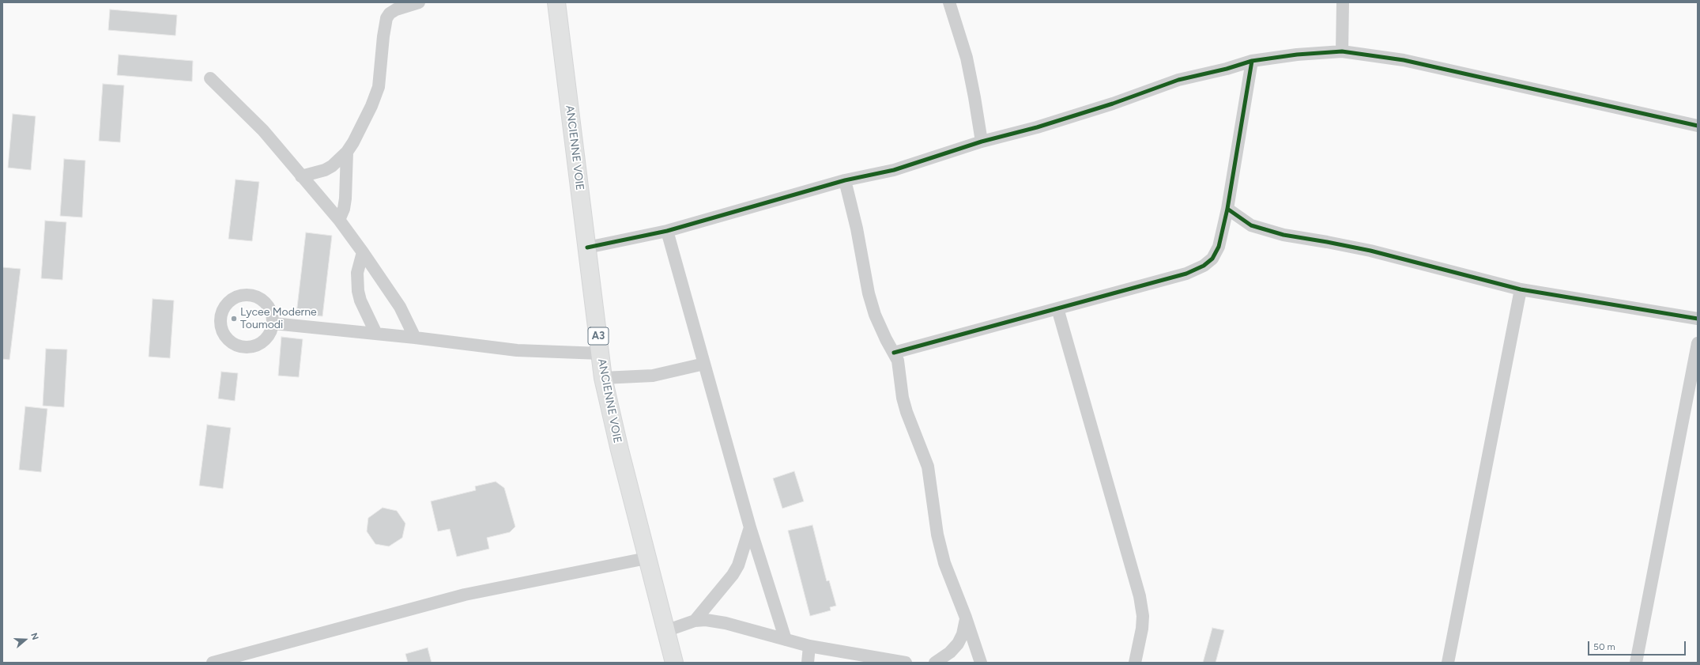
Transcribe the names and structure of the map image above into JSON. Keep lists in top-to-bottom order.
{
  "streets": {
    "main road": ["ANCIENNE VOIE", "A3"]
  },
  "places": ["Lycee Moderne Toumodi"],
  "scale_bar": "50 m",
  "north": "right"
}
